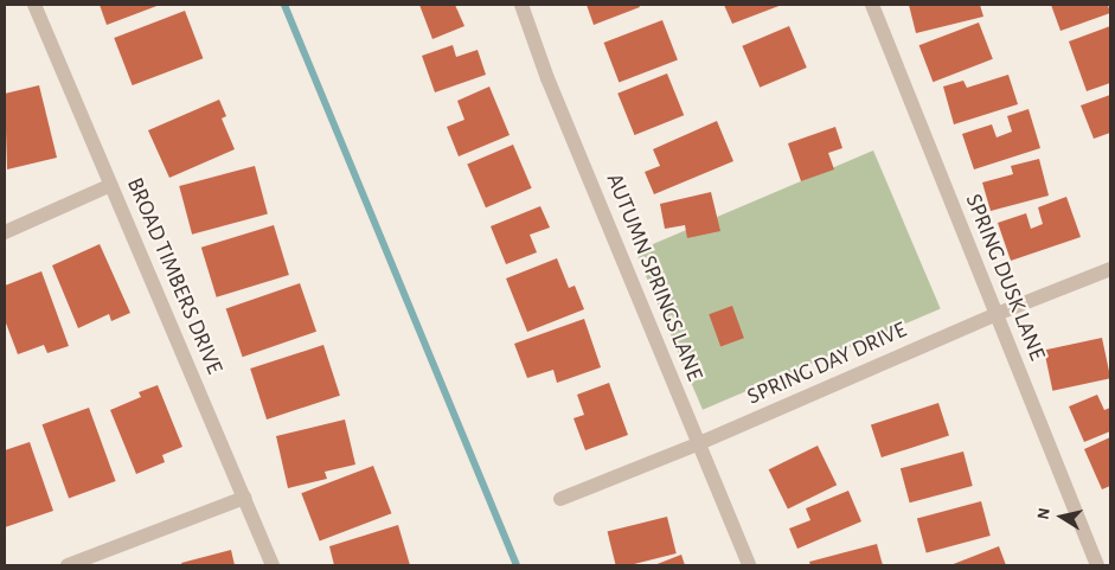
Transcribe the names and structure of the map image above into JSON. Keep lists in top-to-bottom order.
{
  "streets": {
    "street": [
      "BROAD TIMBERS DRIVE",
      "AUTUMN SPRINGS LANE",
      "SPRING DUSK LANE",
      "SPRING DAY DRIVE"
    ]
  },
  "crossings": [
    ["AUTUMN SPRINGS LANE", "SPRING DAY DRIVE"],
    ["SPRING DUSK LANE", "SPRING DAY DRIVE"]
  ],
  "north": "left"
}
